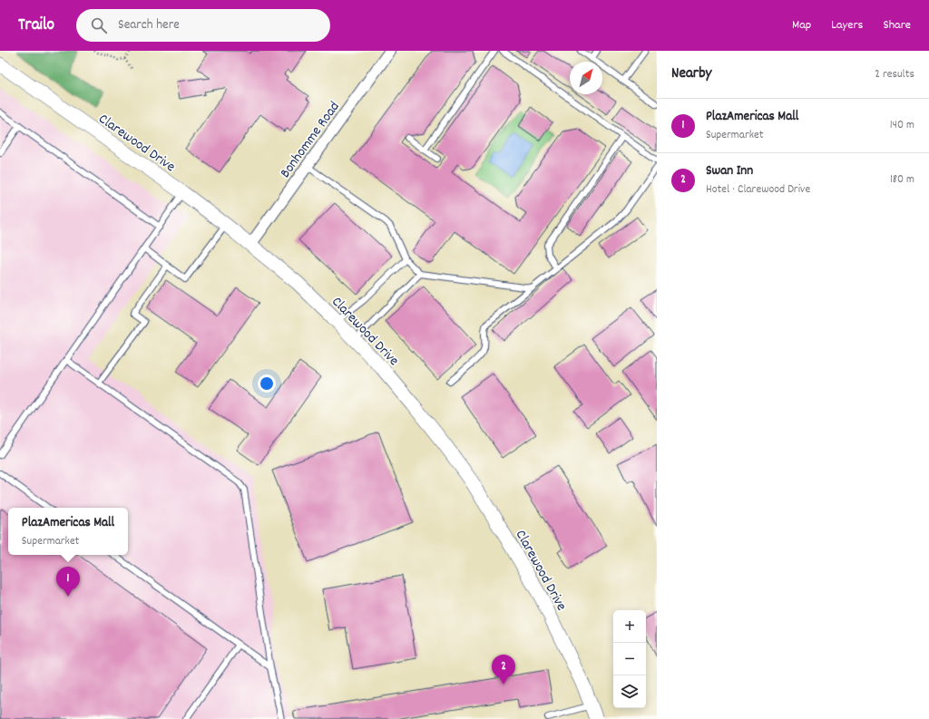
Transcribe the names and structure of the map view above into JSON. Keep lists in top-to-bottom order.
{
  "streets": {
    "street": ["Bonhomme Road", "Clarewood Drive"]
  },
  "crossings": [
    ["Bonhomme Road", "Clarewood Drive"]
  ],
  "north": "top right",
  "page": {
    "header": "Trailo",
    "search": "Search here",
    "nav": ["Map", "Layers", "Share"],
    "heading": ["Nearby", "2 results"],
    "list": [
      {
        "mark": "1",
        "name": "PlazAmericas Mall",
        "note": "Supermarket",
        "value": "140 m"
      },
      {
        "mark": "2",
        "name": "Swan Inn",
        "note": "Hotel · Clarewood Drive",
        "value": "180 m"
      }
    ],
    "popup": ["PlazAmericas Mall", "Supermarket"],
    "pins": ["1", "2"],
    "map_buttons": ["+", "−"]
  }
}
